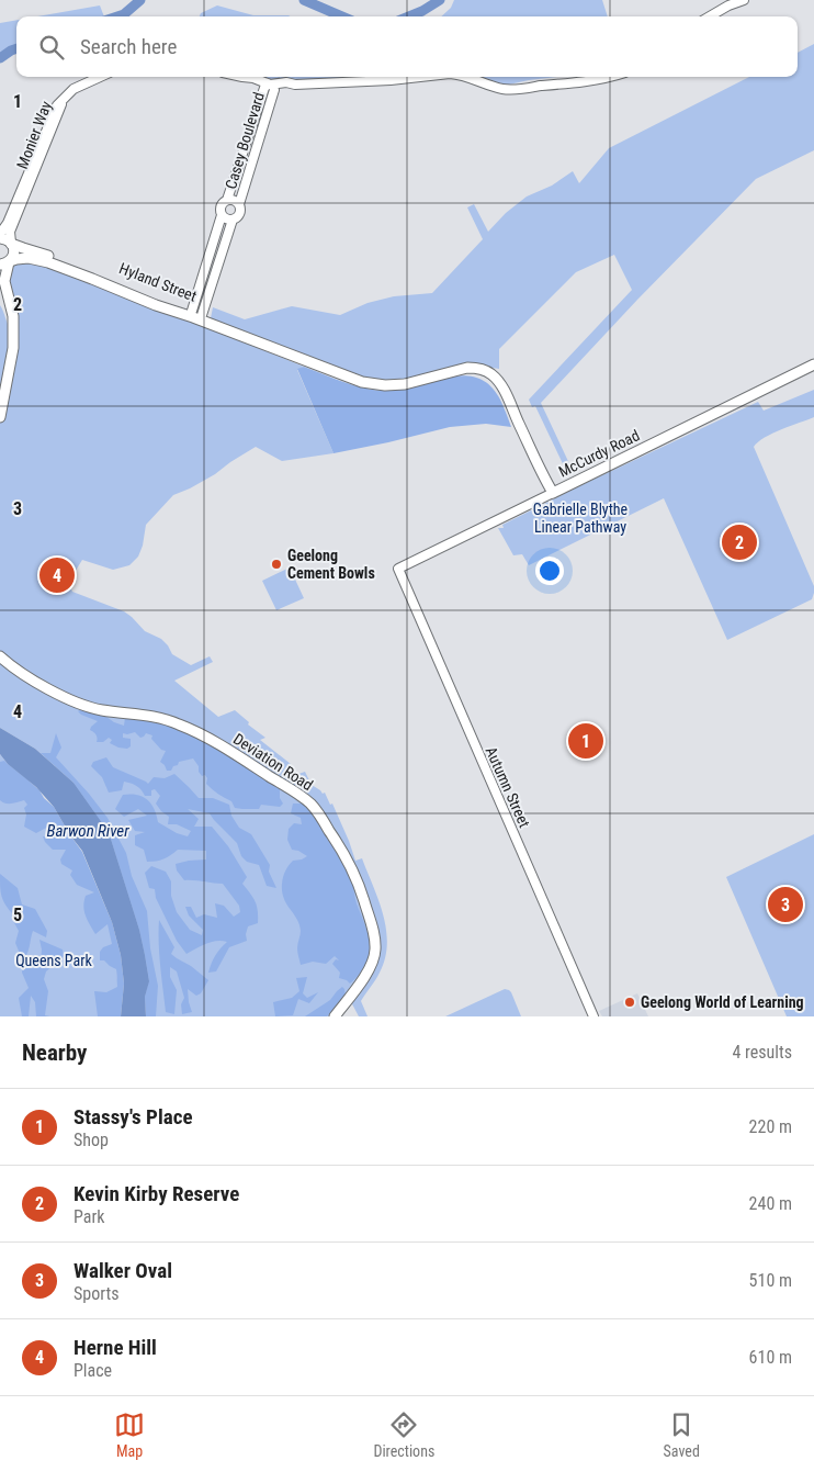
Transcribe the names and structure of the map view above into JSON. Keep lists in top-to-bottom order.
{
  "streets": {
    "main road": ["Hyland Street", "McCurdy Road", "Deviation Road"],
    "street": ["Monier Way", "Casey Boulevard", "Autumn Street"]
  },
  "crossings": [
    ["Monier Way", "Hyland Street"],
    ["Hyland Street", "McCurdy Road"],
    ["McCurdy Road", "Autumn Street"]
  ],
  "water": ["Barwon River"],
  "parks": ["Gabrielle Blythe Linear Pathway", "Queens Park"],
  "places": ["Geelong Cement Bowls", "Geelong World of Learning"],
  "page": {
    "search": "Search here",
    "pins": [
      "2",
      "4",
      "1",
      "3"
    ],
    "heading": ["Nearby", "4 results"],
    "list": [
      {
        "mark": "1",
        "name": "Stassy's Place",
        "note": "Shop",
        "value": "220 m"
      },
      {
        "mark": "2",
        "name": "Kevin Kirby Reserve",
        "note": "Park",
        "value": "240 m"
      },
      {
        "mark": "3",
        "name": "Walker Oval",
        "note": "Sports",
        "value": "510 m"
      },
      {
        "mark": "4",
        "name": "Herne Hill",
        "note": "Place",
        "value": "610 m"
      }
    ],
    "nav": ["Map", "Directions", "Saved"]
  },
  "grid": {
    "rows": [
      "1",
      "2",
      "3",
      "4",
      "5"
    ]
  }
}
